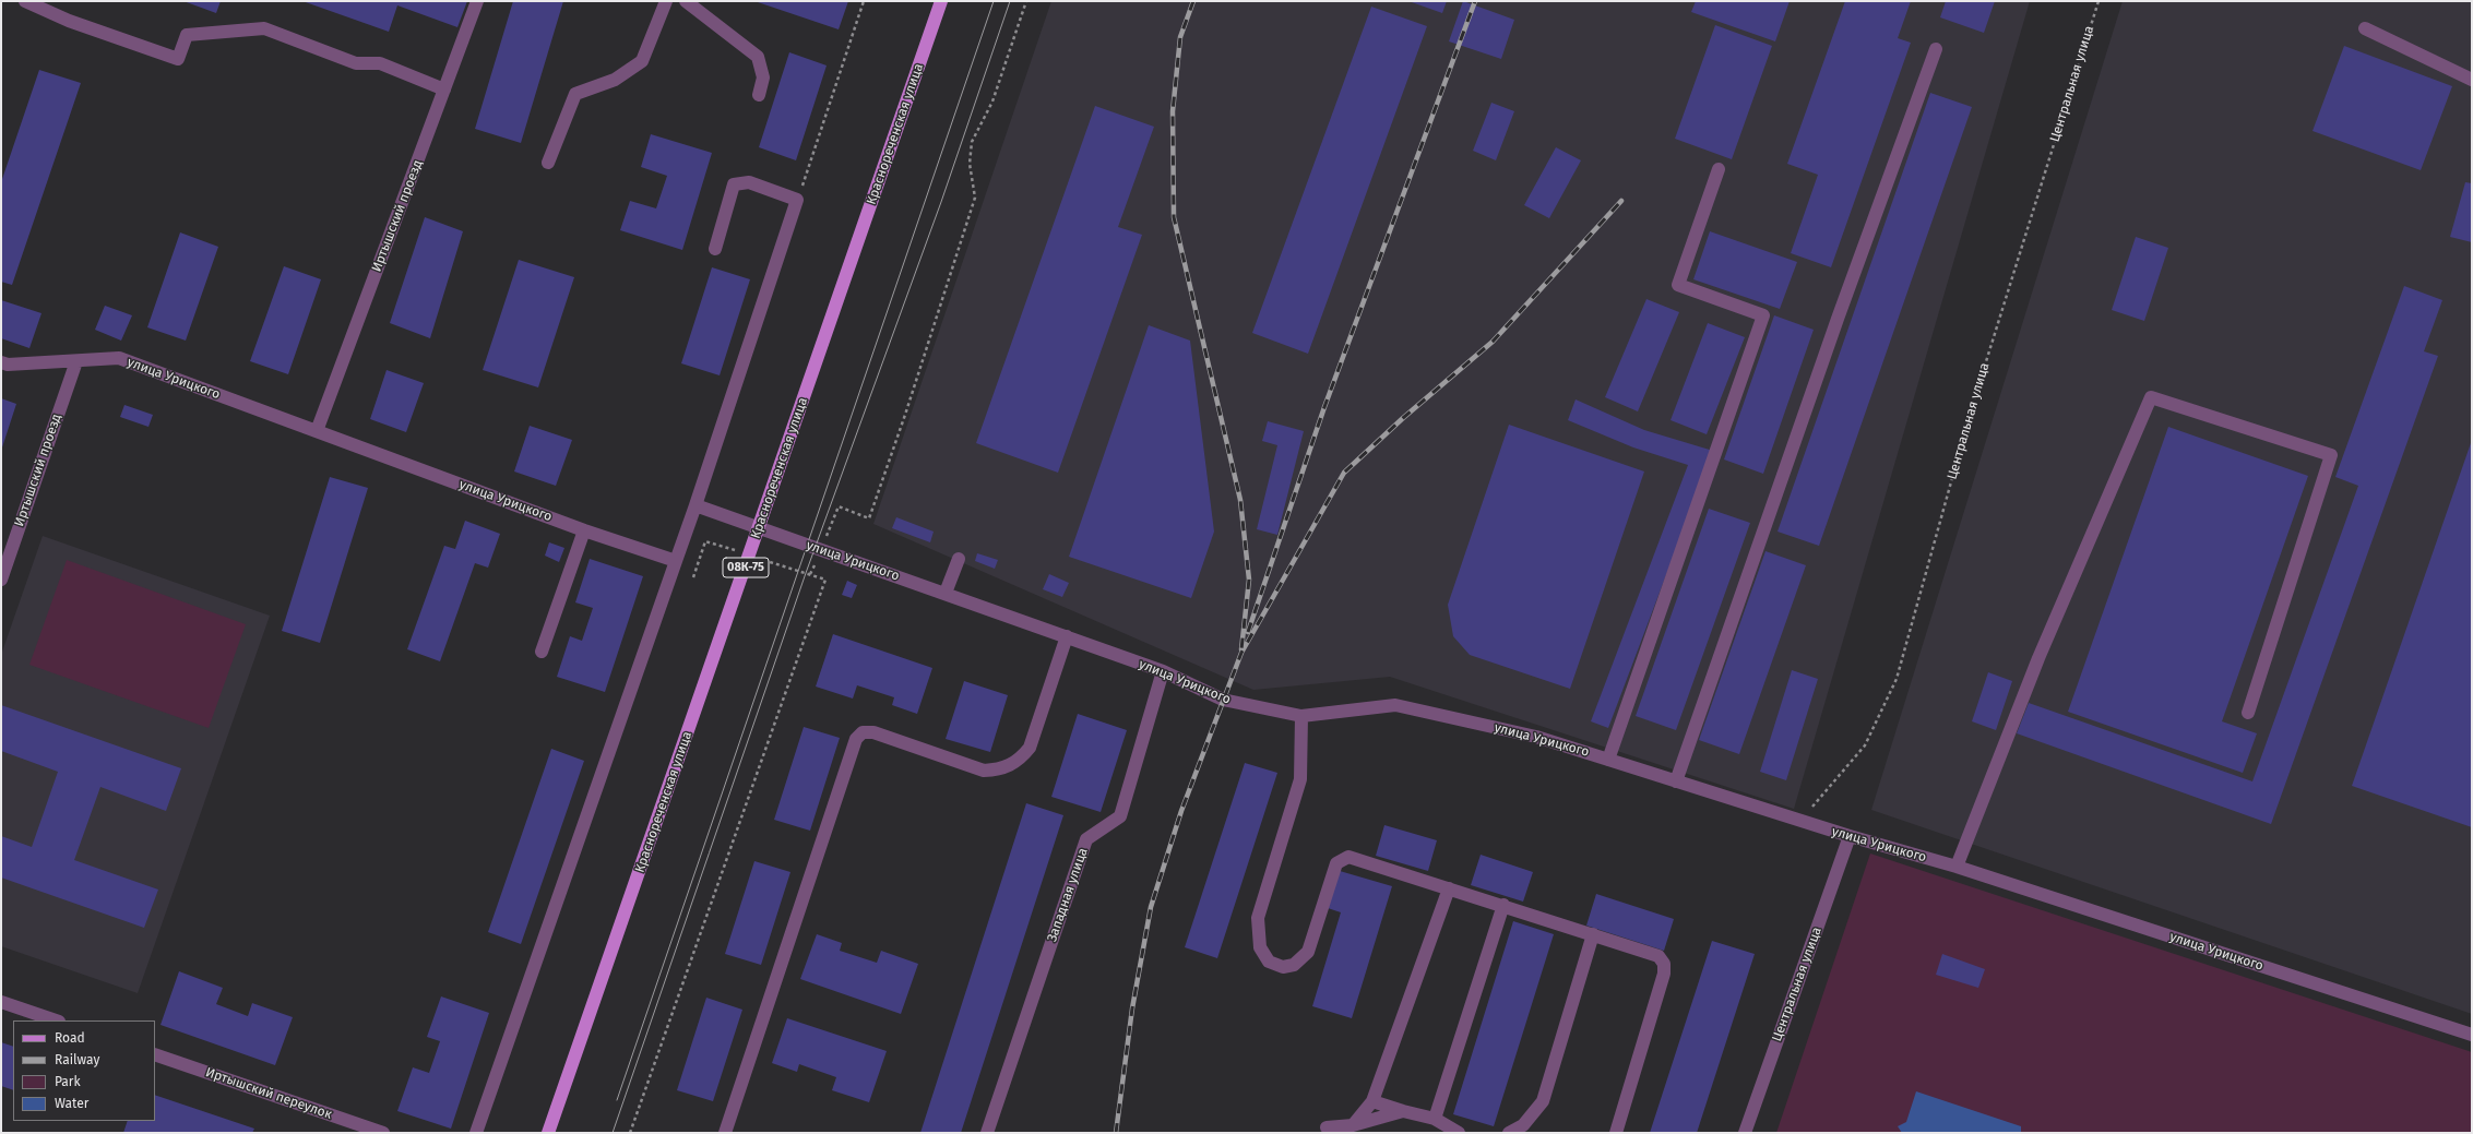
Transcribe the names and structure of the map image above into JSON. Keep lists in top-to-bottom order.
{
  "streets": {
    "main road": ["Краснореченская улица", "08К-75"],
    "street": [
      "Центральная улица",
      "Иртышский проезд",
      "улица Урицкого",
      "Западная улица",
      "Иртышский переулок"
    ]
  },
  "crossings": [
    ["Центральная улица", "улица Урицкого"],
    ["Краснореченская улица", "улица Урицкого"],
    ["Иртышский проезд", "улица Урицкого"],
    ["улица Урицкого", "Западная улица"]
  ],
  "legend": [
    "Road",
    "Railway",
    "Park",
    "Water"
  ]
}
